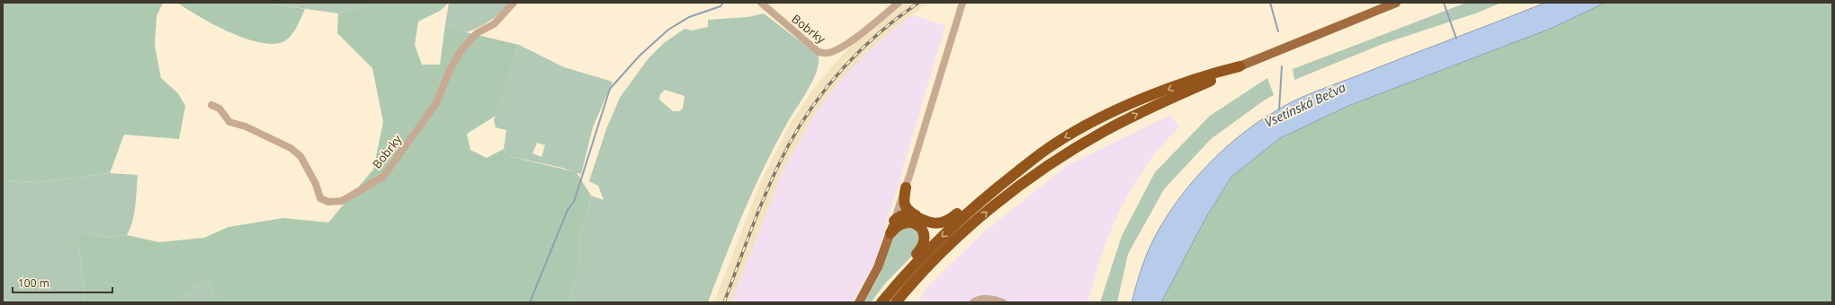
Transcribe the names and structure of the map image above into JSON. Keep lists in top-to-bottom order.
{
  "streets": {
    "street": ["Bobrky"]
  },
  "water": ["Vsetínská Bečva"],
  "scale_bar": "100 m"
}
